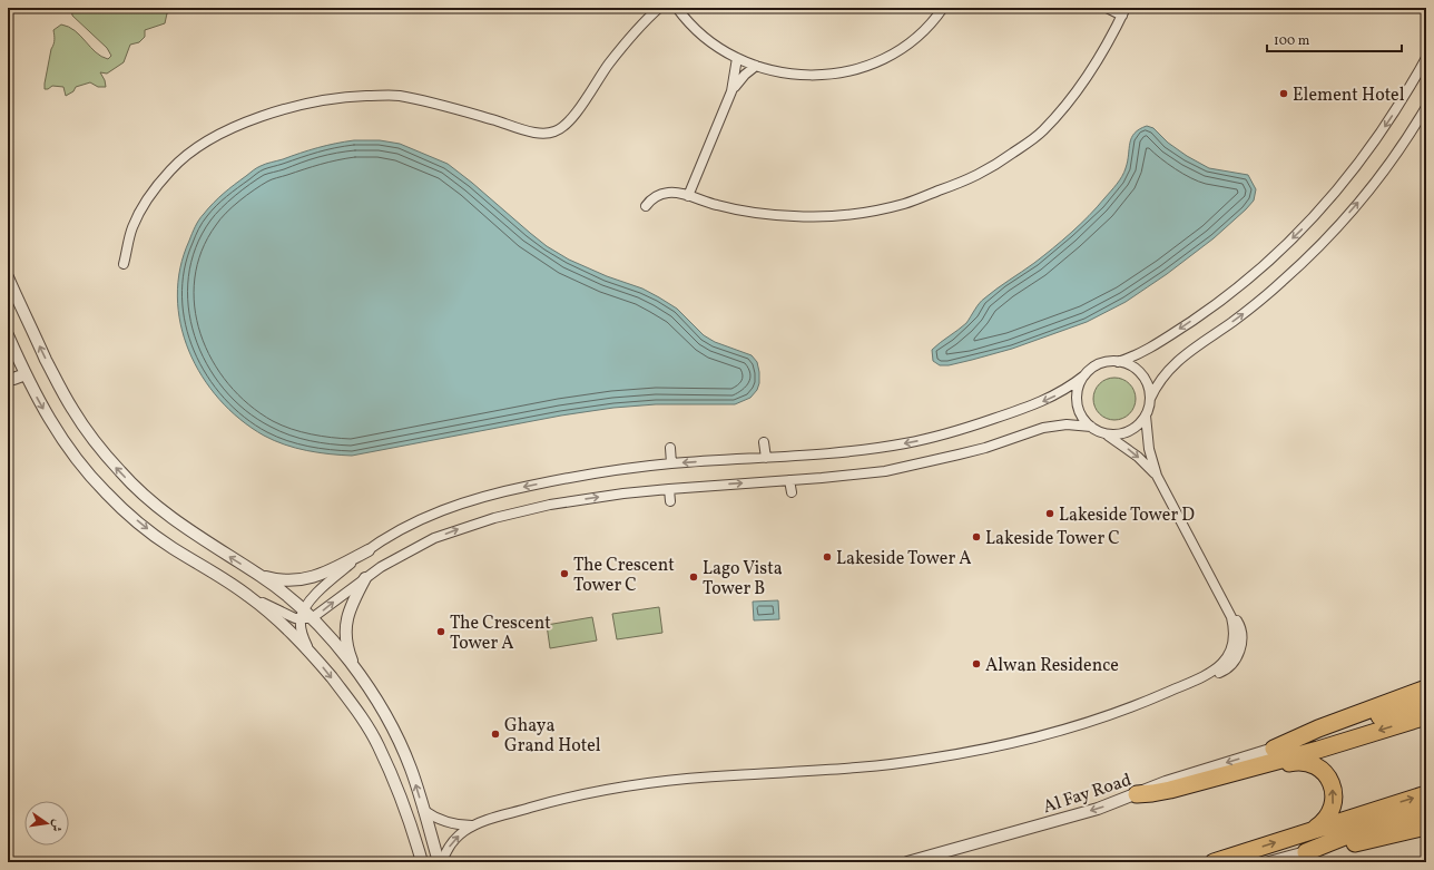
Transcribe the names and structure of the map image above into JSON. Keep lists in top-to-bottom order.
{
  "streets": {
    "street": ["Al Fay Road"]
  },
  "one_way": ["Al Fay Road"],
  "places": [
    "Element Hotel",
    "Lakeside Tower D",
    "Lakeside Tower C",
    "Lakeside Tower A",
    "The Crescent Tower C",
    "Lago Vista Tower B",
    "The Crescent Tower A",
    "Alwan Residence",
    "Ghaya Grand Hotel"
  ],
  "scale_bar": "100 m",
  "north": "right"
}
